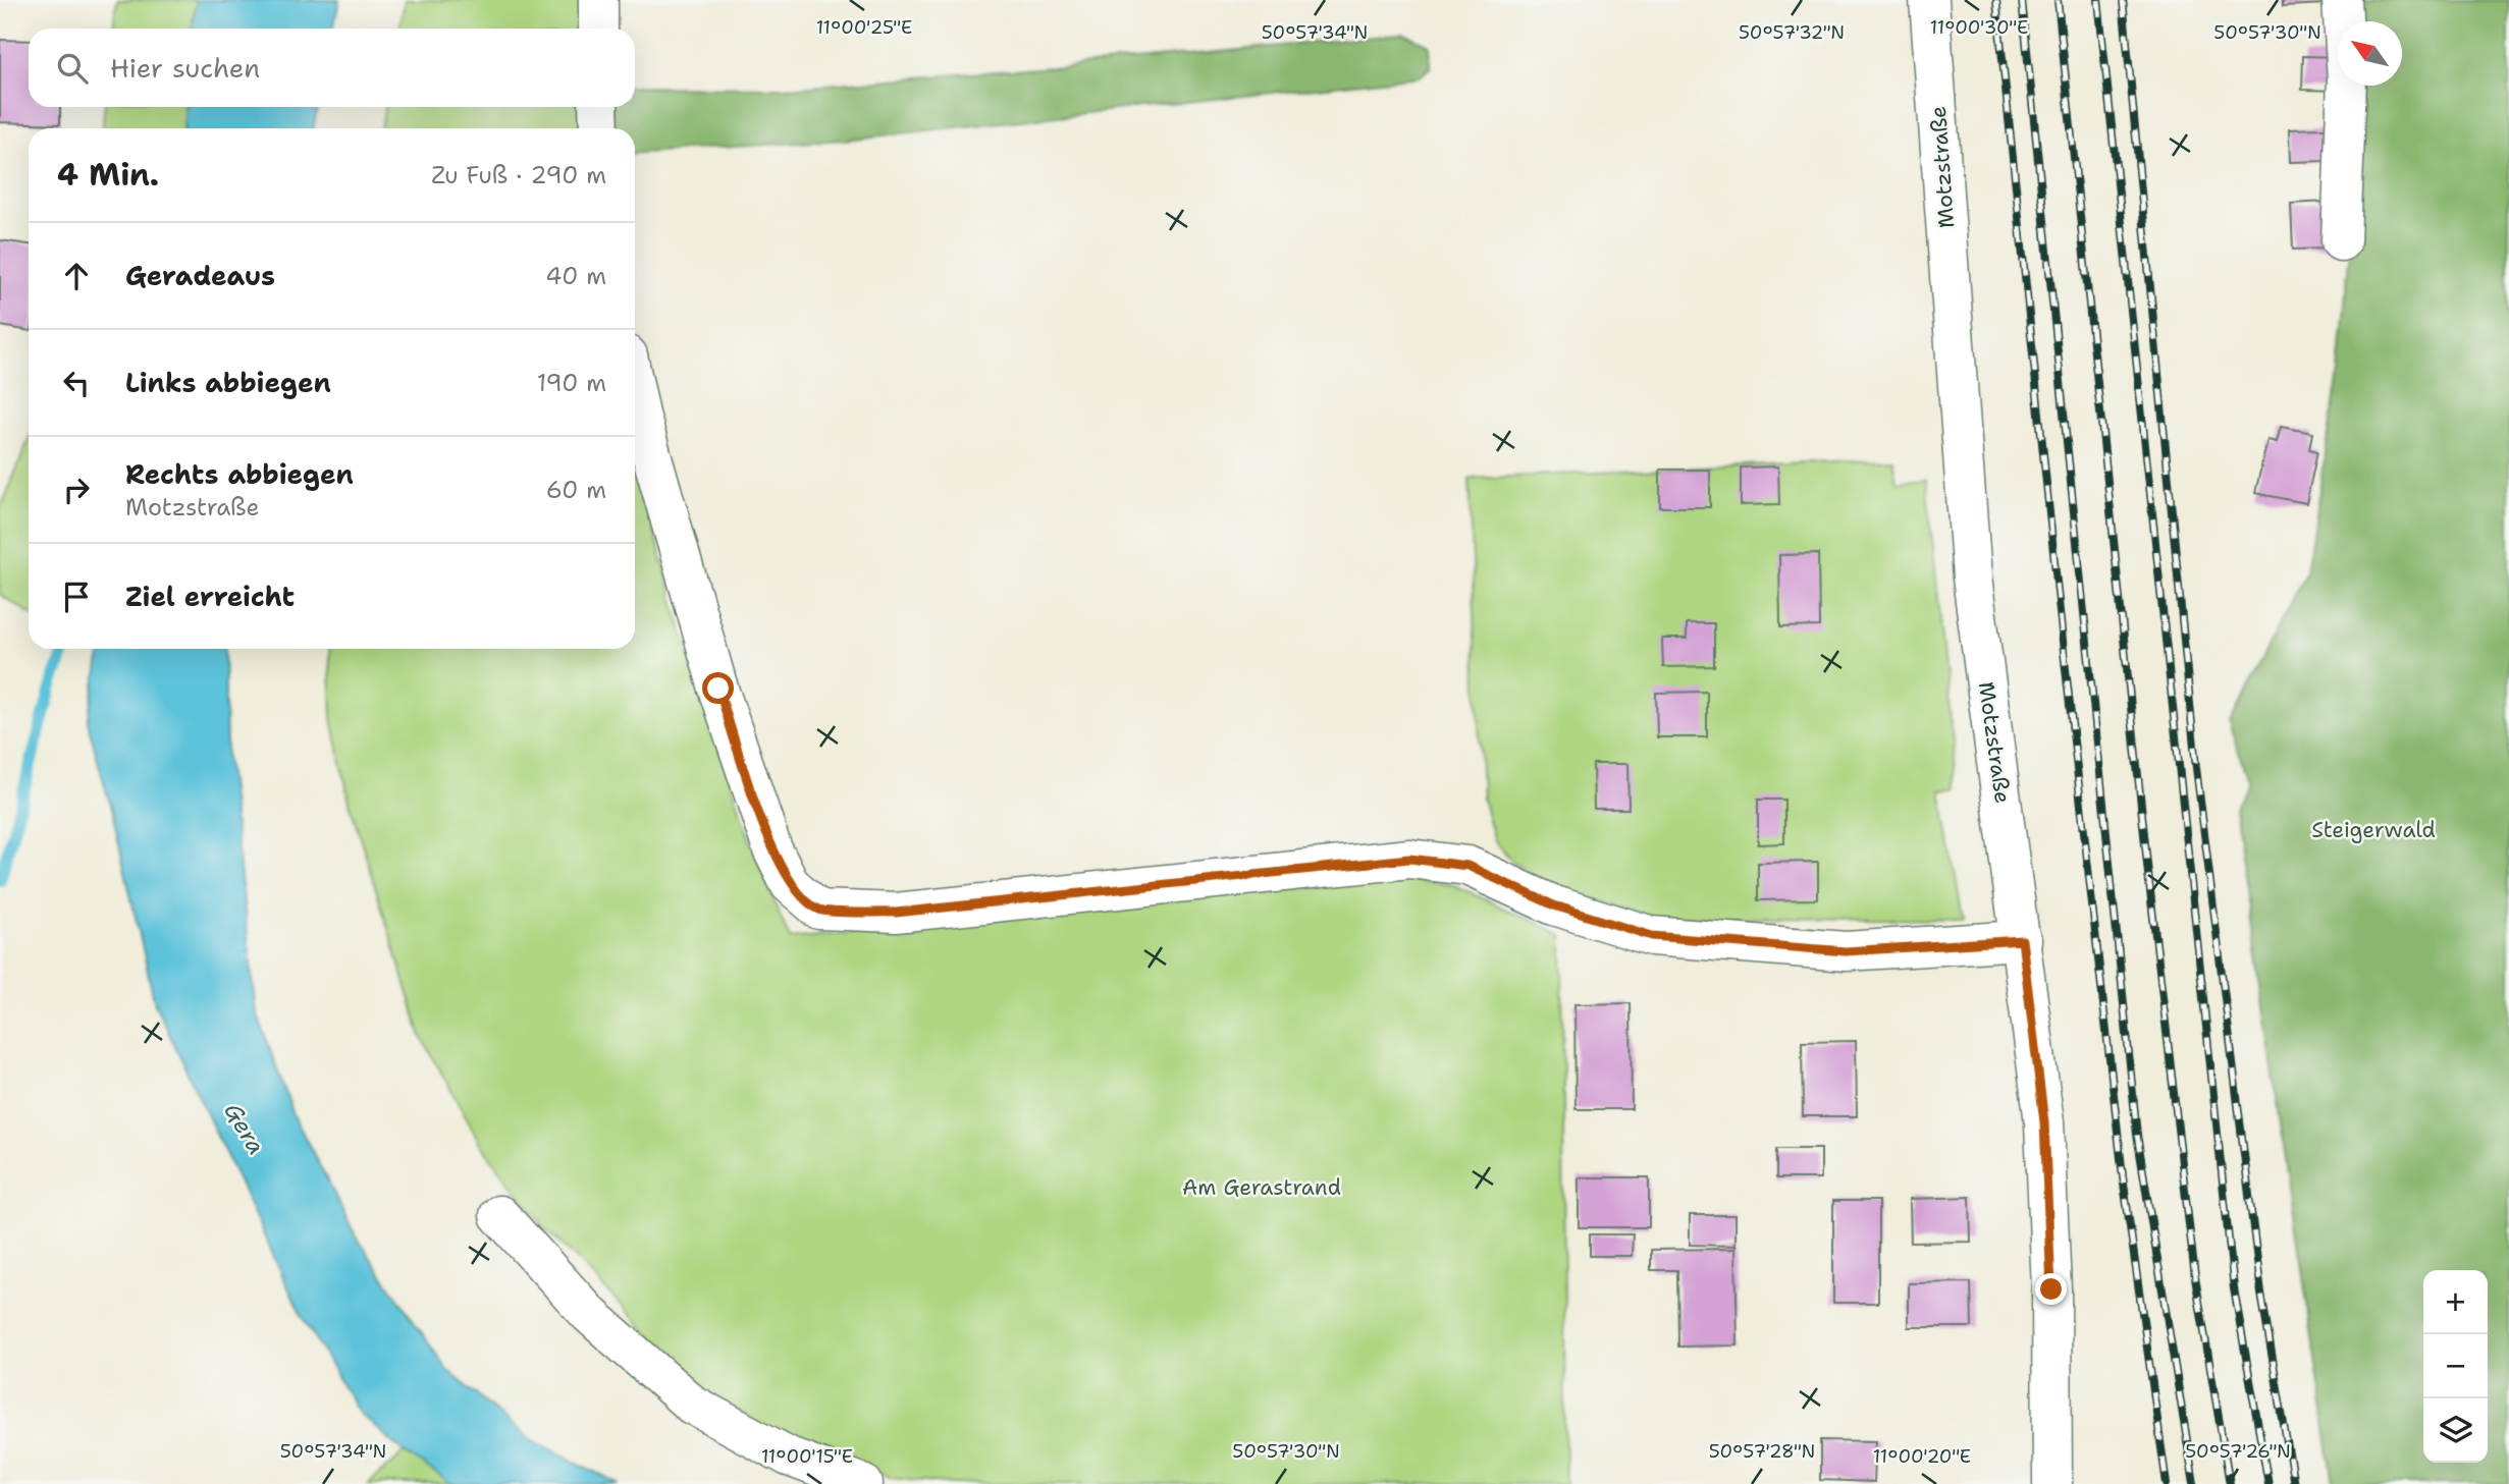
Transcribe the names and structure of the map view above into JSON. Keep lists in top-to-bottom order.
{
  "streets": {
    "street": ["Motzstraße"]
  },
  "water": ["Gera"],
  "parks": ["Steigerwald", "Am Gerastrand"],
  "north": "top left",
  "page": {
    "search": "Hier suchen",
    "heading": ["4 Min.", "Zu Fuß · 290 m"],
    "list": [
      ["Geradeaus", "40 m"],
      ["Links abbiegen", "190 m"],
      ["Rechts abbiegen", "Motzstraße", "60 m"],
      "Ziel erreicht"
    ],
    "map_buttons": ["+", "−"]
  },
  "coordinates": [
    "11°00'25\"E",
    "11°00'30\"E",
    "50°57'34\"N",
    "50°57'32\"N",
    "50°57'30\"N",
    "50°57'28\"N",
    "50°57'26\"N",
    "11°00'15\"E",
    "11°00'20\"E"
  ]
}
